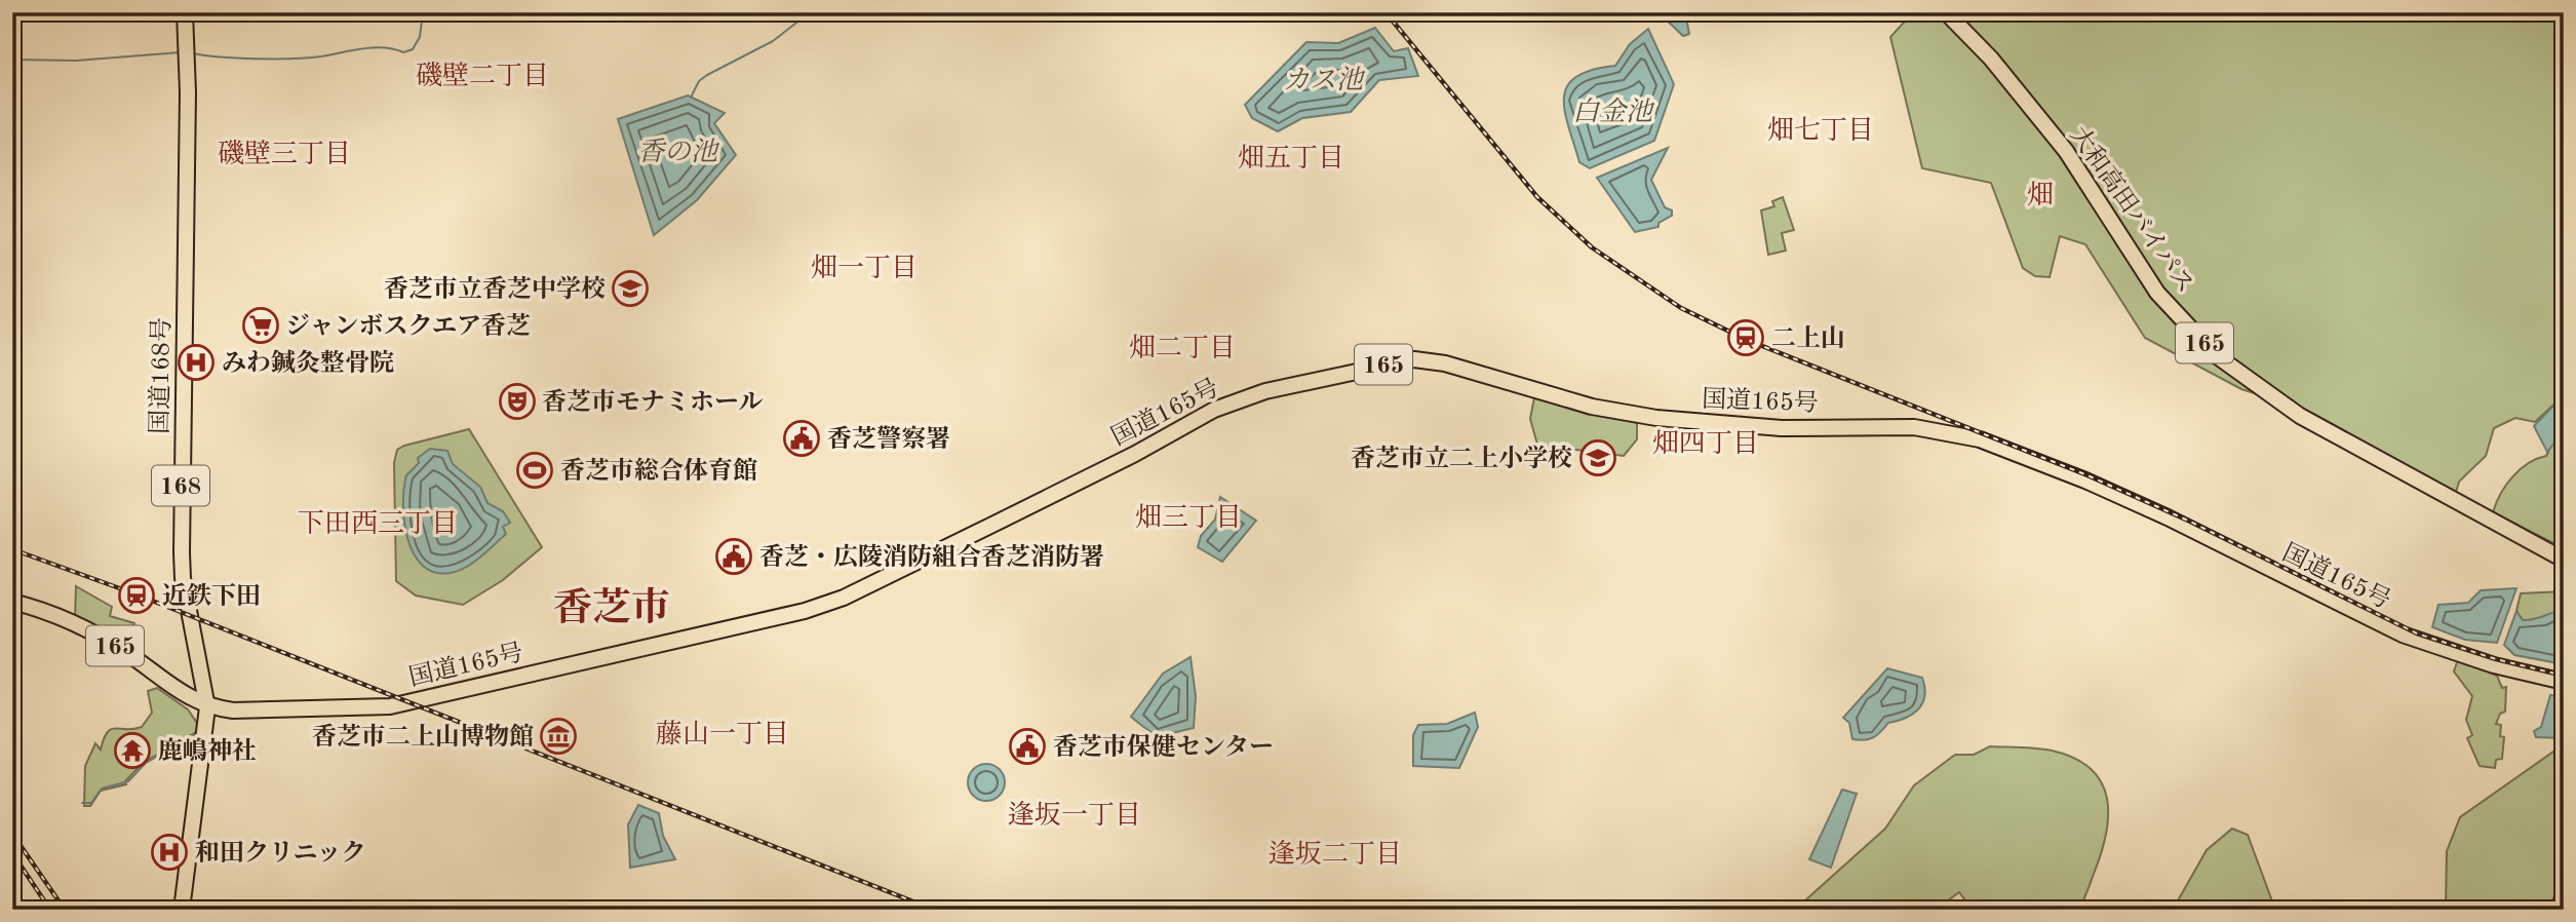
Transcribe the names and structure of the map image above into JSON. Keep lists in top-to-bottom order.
{
  "streets": {
    "highway": [
      "大和高田バイパス",
      "165",
      "国道168号",
      "国道165号",
      "168"
    ]
  },
  "crossings": [
    ["国道168号", "国道165号"]
  ],
  "districts": [
    "磯壁二丁目",
    "畑七丁目",
    "磯壁三丁目",
    "畑五丁目",
    "畑",
    "畑一丁目",
    "畑二丁目",
    "畑四丁目",
    "畑三丁目",
    "下田西三丁目",
    "香芝市",
    "藤山一丁目",
    "逢坂一丁目",
    "逢坂二丁目"
  ],
  "water": ["カス池", "白金池", "香の池"],
  "places": {
    "school or university": ["香芝市立香芝中学校", "香芝市立二上小学校"],
    "supermarket": ["ジャンボスクエア香芝"],
    "station": ["二上山", "近鉄下田"],
    "hospital": ["みわ鍼灸整骨院", "和田クリニック"],
    "theatre": ["香芝市モナミホール"],
    "public building": ["香芝警察署", "香芝・広陵消防組合香芝消防署", "香芝市保健センター"],
    "sports": ["香芝市総合体育館"],
    "museum": ["香芝市二上山博物館"],
    "temple": ["鹿嶋神社"]
  }
}
